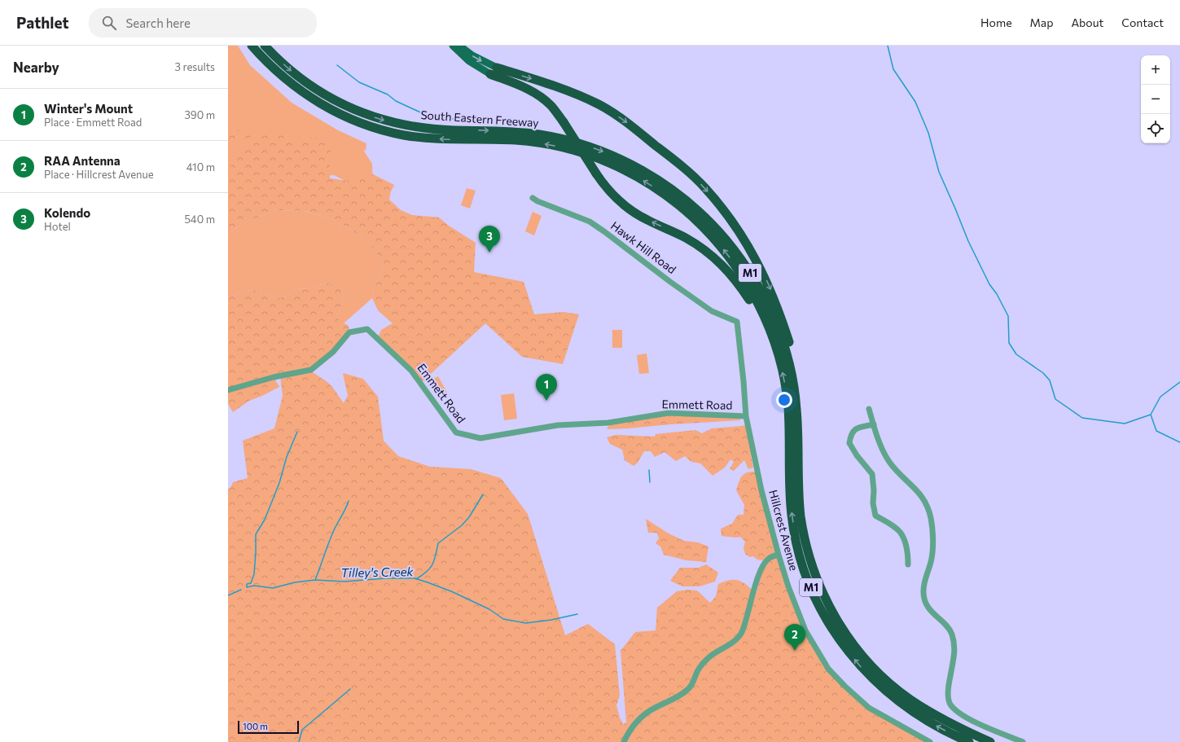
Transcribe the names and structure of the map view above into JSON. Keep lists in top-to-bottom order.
{
  "streets": {
    "highway": ["South Eastern Freeway", "M1"],
    "street": ["Hawk Hill Road", "Emmett Road", "Hillcrest Avenue"]
  },
  "crossings": [
    ["South Eastern Freeway", "M1"],
    ["Hawk Hill Road", "Hillcrest Avenue"],
    ["Emmett Road", "Hillcrest Avenue"]
  ],
  "water": ["Tilley's Creek"],
  "scale_bar": "100 m",
  "page": {
    "header": "Pathlet",
    "search": "Search here",
    "nav": [
      "Home",
      "Map",
      "About",
      "Contact"
    ],
    "heading": ["Nearby", "3 results"],
    "map_buttons": ["+", "−"],
    "list": [
      {
        "mark": "1",
        "name": "Winter's Mount",
        "note": "Place · Emmett Road",
        "value": "390 m"
      },
      {
        "mark": "2",
        "name": "RAA Antenna",
        "note": "Place · Hillcrest Avenue",
        "value": "410 m"
      },
      {
        "mark": "3",
        "name": "Kolendo",
        "note": "Hotel",
        "value": "540 m"
      }
    ],
    "pins": ["3", "1", "2"],
    "scale": "100 m"
  }
}
